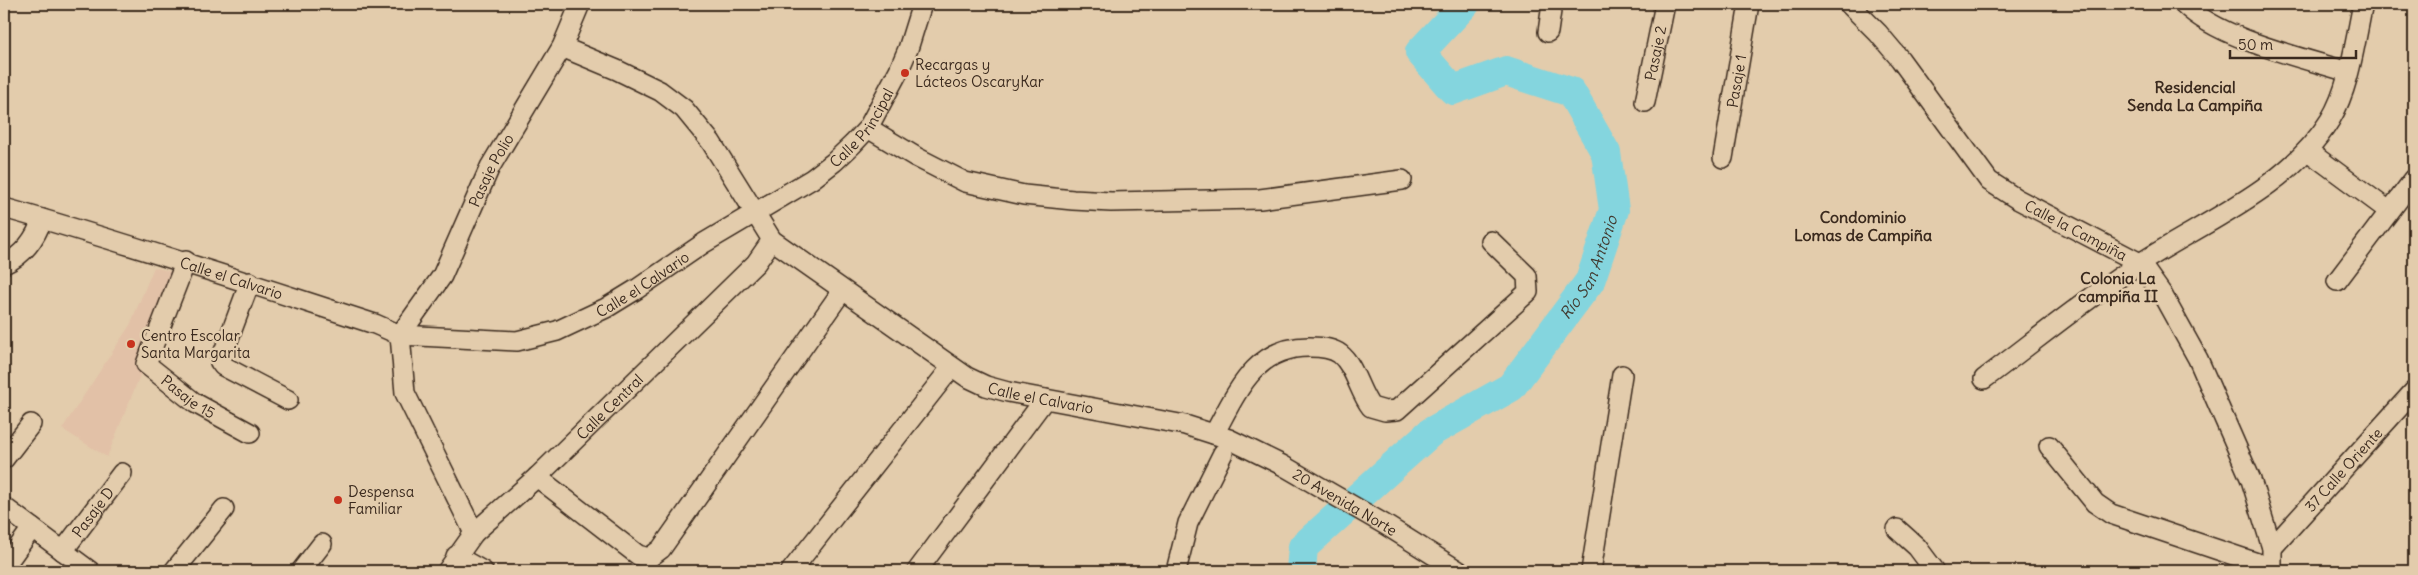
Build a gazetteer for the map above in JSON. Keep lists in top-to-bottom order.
{
  "streets": {
    "street": [
      "Pasaje 2",
      "Pasaje 1",
      "Calle Principal",
      "Pasaje Polio",
      "Calle la Campiña",
      "Calle el Calvario",
      "Pasaje 15",
      "Calle Central",
      "37 Calle Oriente",
      "20 Avenida Norte",
      "Pasaje D"
    ]
  },
  "crossings": [
    ["Calle Principal", "Calle el Calvario"],
    ["Pasaje Polio", "Calle el Calvario"],
    ["Calle la Campiña", "37 Calle Oriente"],
    ["Calle el Calvario", "Pasaje 15"],
    ["Calle el Calvario", "Calle Central"],
    ["Calle el Calvario", "20 Avenida Norte"]
  ],
  "districts": ["Residencial Senda La Campiña", "Condominio Lomas de Campiña", "Colonia La campiña II"],
  "water": ["Río San Antonio"],
  "places": ["Recargas y Lácteos OscaryKar", "Centro Escolar Santa Margarita", "Despensa Familiar"],
  "scale_bar": "50 m"
}
